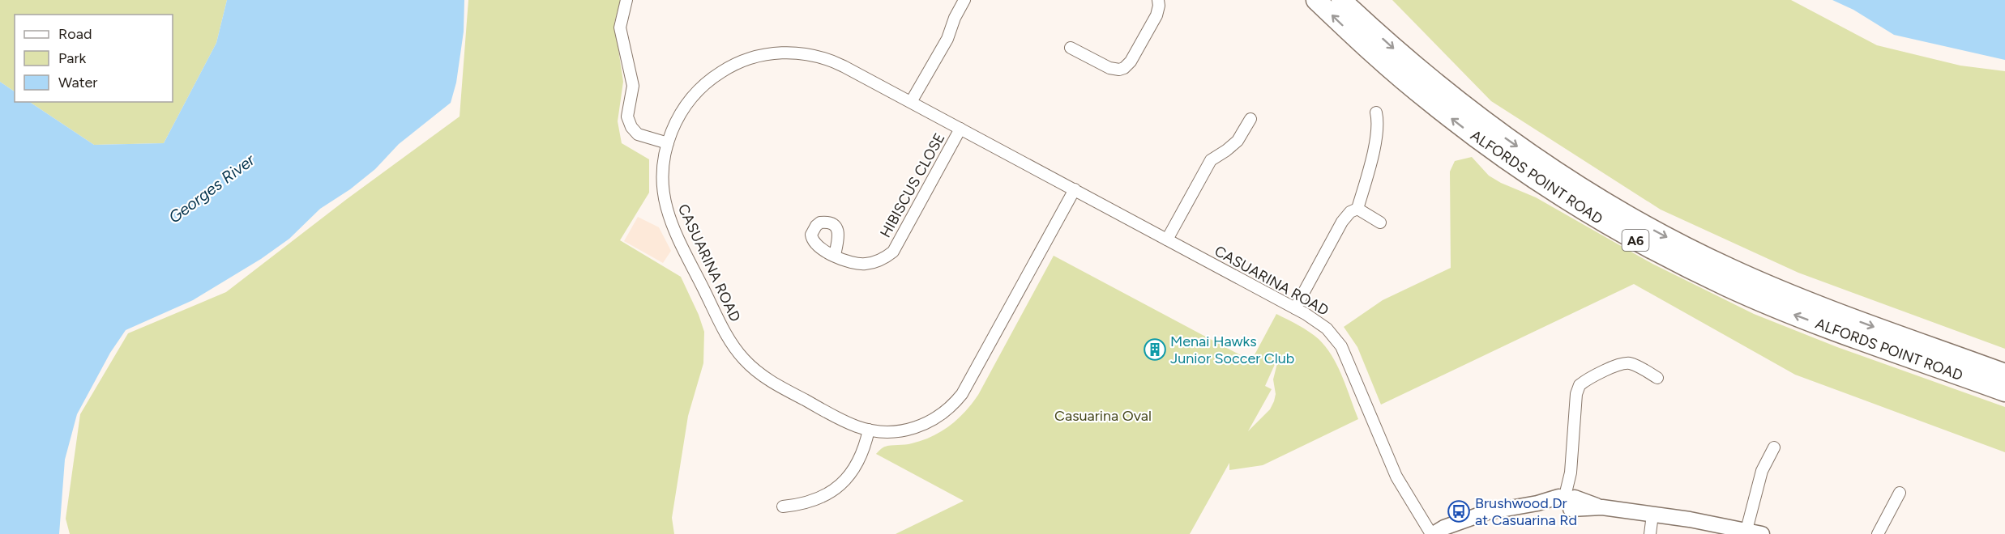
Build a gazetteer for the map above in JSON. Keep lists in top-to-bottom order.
{
  "streets": {
    "highway": ["ALFORDS POINT ROAD", "A6"],
    "street": ["HIBISCUS CLOSE", "CASUARINA ROAD"]
  },
  "crossings": [
    ["HIBISCUS CLOSE", "CASUARINA ROAD"]
  ],
  "water": ["Georges River"],
  "parks": ["Casuarina Oval"],
  "places": {
    "building": ["Menai Hawks Junior Soccer Club"],
    "bus stop": ["Brushwood Dr at Casuarina Rd"]
  },
  "legend": ["Road", "Park", "Water"]
}
